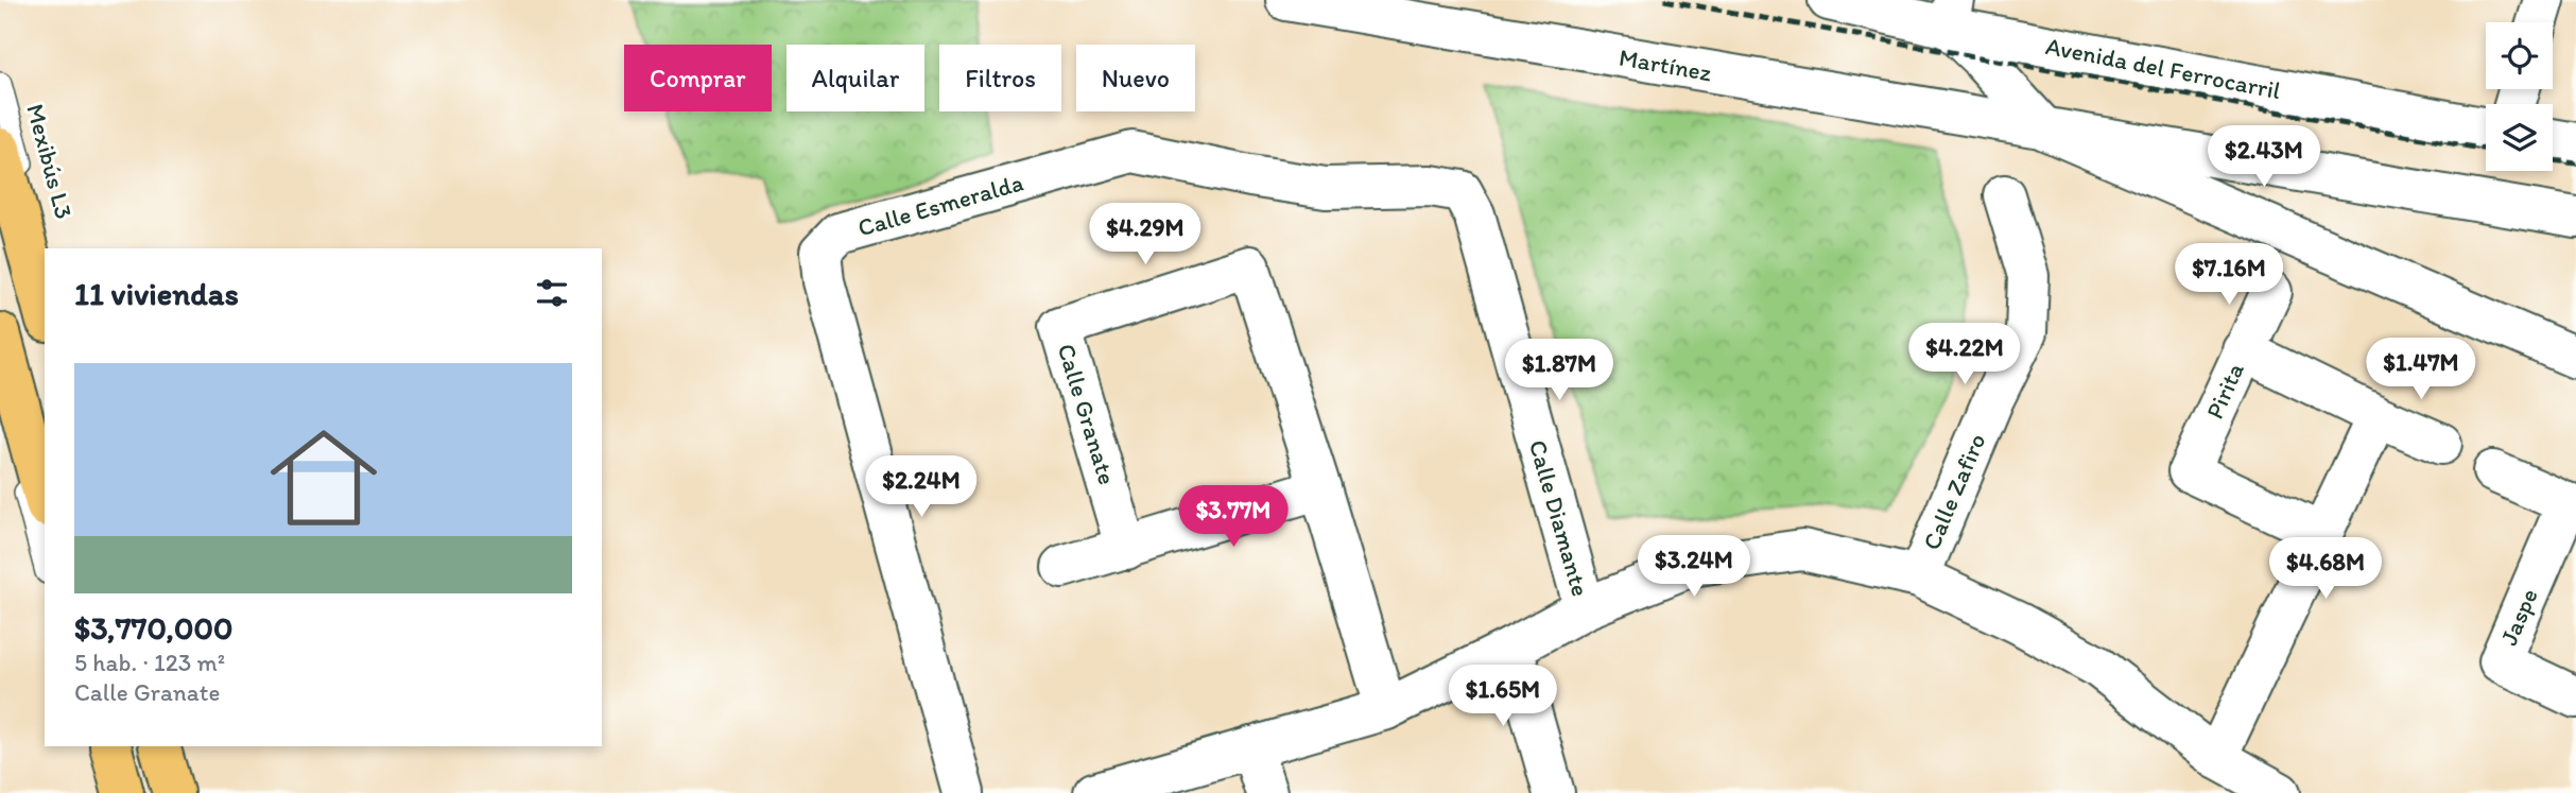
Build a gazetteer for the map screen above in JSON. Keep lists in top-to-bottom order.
{
  "streets": {
    "street": [
      "Martínez",
      "Avenida del Ferrocarril",
      "Calle Esmeralda",
      "Pirita",
      "Calle Granate",
      "Calle Zafiro",
      "Calle Diamante",
      "Jaspe"
    ],
    "lane": ["Mexibús L3"]
  },
  "crossings": [
    ["Calle Esmeralda", "Calle Diamante"]
  ],
  "page": {
    "chip": [
      "Comprar",
      "Alquilar",
      "Filtros",
      "Nuevo"
    ],
    "price": [
      "$2.43M",
      "$4.29M",
      "$7.16M",
      "$4.22M",
      "$1.47M",
      "$1.87M",
      "$2.24M",
      "$3.77M",
      "$3.24M",
      "$4.68M",
      "$1.65M"
    ],
    "heading": "11 viviendas",
    "list": [
      {
        "name": "$3,770,000",
        "note": "5 hab. · 123 m² · Calle Granate"
      }
    ]
  }
}
